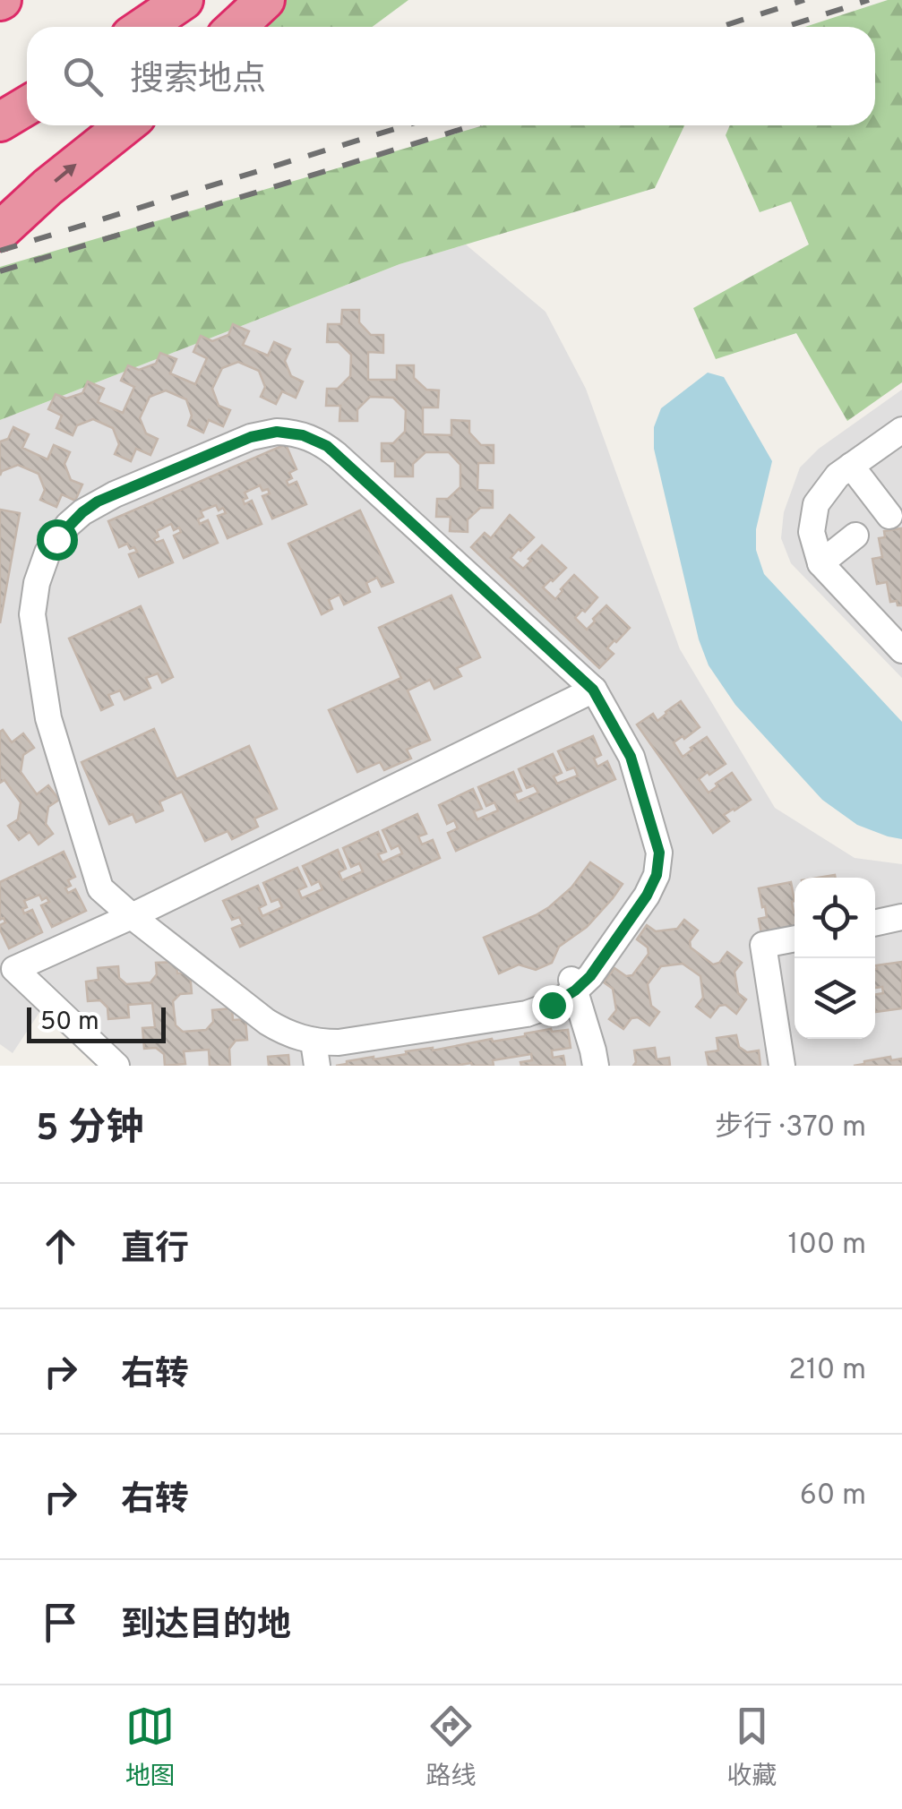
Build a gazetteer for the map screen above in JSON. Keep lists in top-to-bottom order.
{
  "scale_bar": "50 m",
  "page": {
    "search": "搜索地点",
    "scale": "50 m",
    "heading": ["5 分钟", "步行 · 370 m"],
    "list": [
      ["直行", "100 m"],
      ["右转", "210 m"],
      ["右转", "60 m"],
      "到达目的地"
    ],
    "nav": ["地图", "路线", "收藏"]
  }
}
